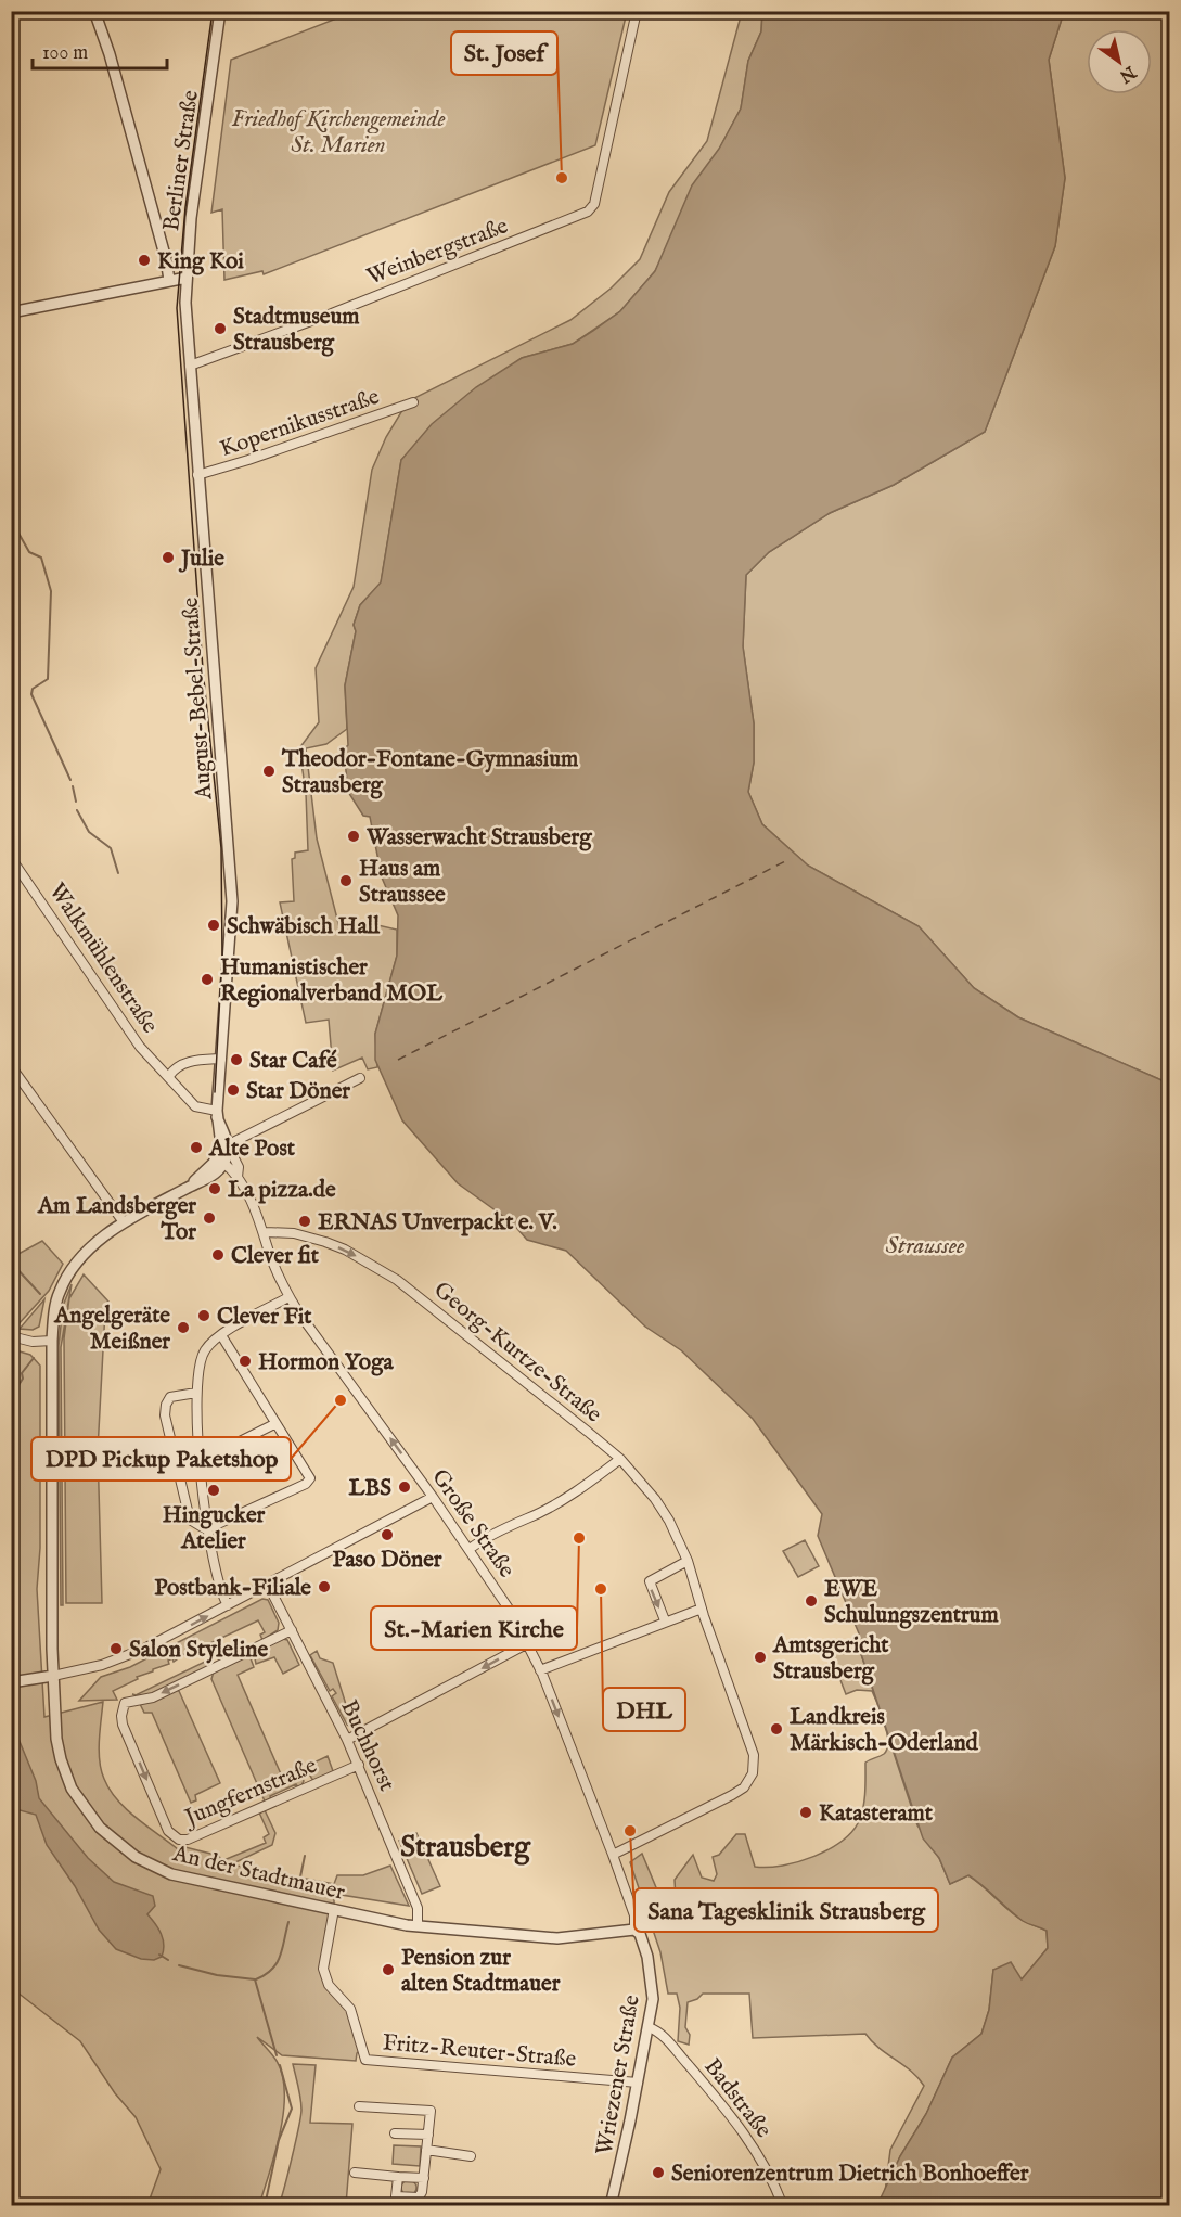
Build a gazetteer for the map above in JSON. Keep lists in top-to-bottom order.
{
  "streets": {
    "street": [
      "Berliner Straße",
      "Weinbergstraße",
      "Kopernikusstraße",
      "August-Bebel-Straße",
      "Walkmühlenstraße",
      "Georg-Kurtze-Straße",
      "Große Straße",
      "Buchhorst",
      "Jungfernstraße",
      "An der Stadtmauer",
      "Fritz-Reuter-Straße",
      "Wriezener Straße",
      "Badstraße"
    ]
  },
  "crossings": [
    ["Berliner Straße", "August-Bebel-Straße"],
    ["Weinbergstraße", "August-Bebel-Straße"],
    ["Kopernikusstraße", "August-Bebel-Straße"],
    ["August-Bebel-Straße", "Walkmühlenstraße"],
    ["August-Bebel-Straße", "Große Straße"],
    ["Georg-Kurtze-Straße", "Große Straße"],
    ["Große Straße", "Wriezener Straße"],
    ["Buchhorst", "Jungfernstraße"],
    ["Buchhorst", "An der Stadtmauer"],
    ["An der Stadtmauer", "Fritz-Reuter-Straße"],
    ["An der Stadtmauer", "Wriezener Straße"],
    ["Fritz-Reuter-Straße", "Wriezener Straße"],
    ["Wriezener Straße", "Badstraße"]
  ],
  "one_way": ["Georg-Kurtze-Straße"],
  "districts": ["Strausberg"],
  "water": ["Straussee"],
  "parks": ["Friedhof Kirchengemeinde St. Marien"],
  "places": [
    "St. Josef",
    "King Koi",
    "Stadtmuseum Strausberg",
    "Julie",
    "Theodor-Fontane-Gymnasium Strausberg",
    "Wasserwacht Strausberg",
    "Haus am Straussee",
    "Schwäbisch Hall",
    "Humanistischer Regionalverband MOL",
    "Star Café",
    "Star Döner",
    "Alte Post",
    "La pizza.de",
    "Am Landsberger Tor",
    "ERNAS Unverpackt e. V.",
    "Clever fit",
    "Clever Fit",
    "Angelgeräte Meißner",
    "Hormon Yoga",
    "DPD Pickup Paketshop",
    "LBS",
    "Hingucker Atelier",
    "Paso Döner",
    "St.-Marien Kirche",
    "Postbank-Filiale",
    "DHL",
    "EWE Schulungszentrum",
    "Salon Styleline",
    "Amtsgericht Strausberg",
    "Landkreis Märkisch-Oderland",
    "Katasteramt",
    "Sana Tagesklinik Strausberg",
    "Pension zur alten Stadtmauer",
    "Seniorenzentrum Dietrich Bonhoeffer"
  ],
  "scale_bar": "100 m",
  "north": "bottom right"
}
